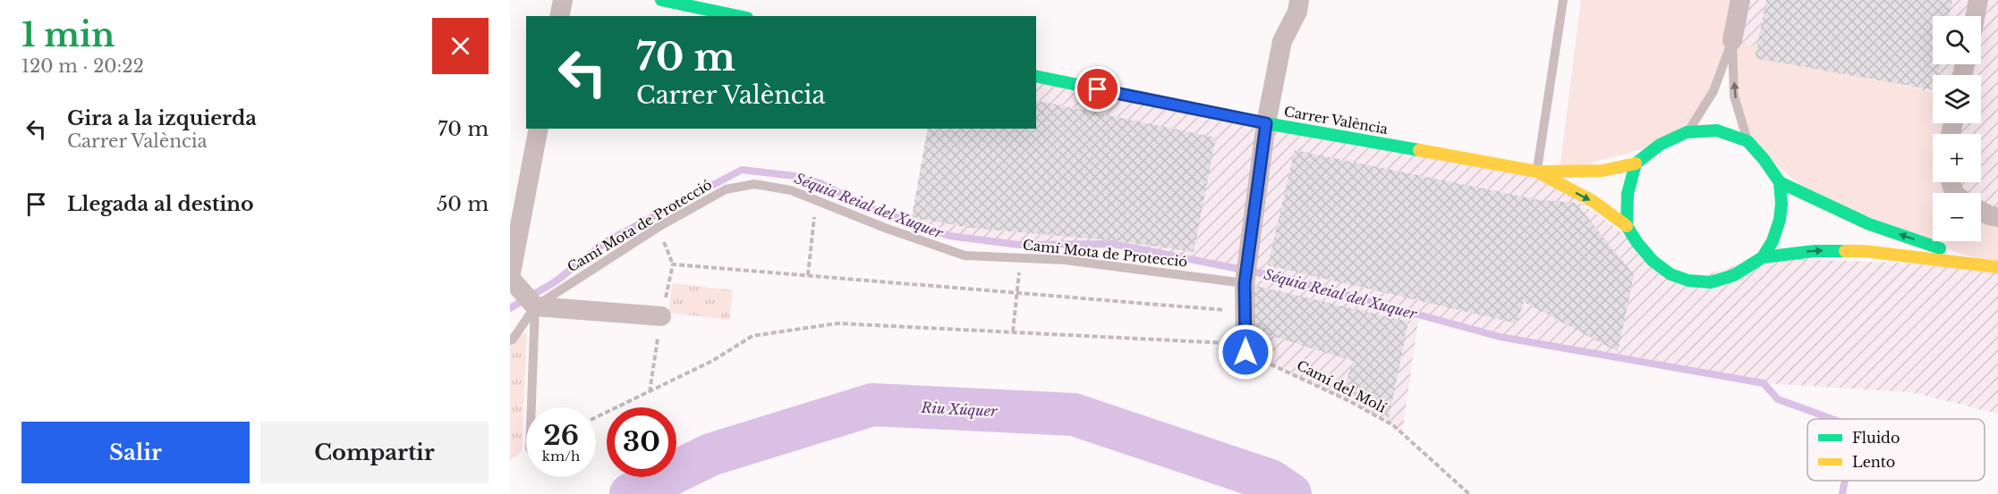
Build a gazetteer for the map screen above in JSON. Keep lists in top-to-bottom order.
{
  "streets": {
    "main road": ["Carrer València"],
    "lane": ["Camí Mota de Protecció"],
    "path": ["Camí del Molí"]
  },
  "water": ["Séquia Reial del Xuquer", "Riu Xúquer"],
  "legend": ["Fluido", "Lento"],
  "page": {
    "heading": ["1 min", "120 m · 20:22"],
    "map_buttons": ["+", "−"],
    "turn": ["70 m", "Carrer València"],
    "list": [
      {
        "name": "Gira a la izquierda",
        "note": "Carrer València",
        "value": "70 m"
      },
      {
        "name": "Llegada al destino",
        "value": "50 m"
      }
    ],
    "speed": "26 km/h",
    "limit": "30",
    "buttons": ["Salir", "Compartir"]
  }
}
